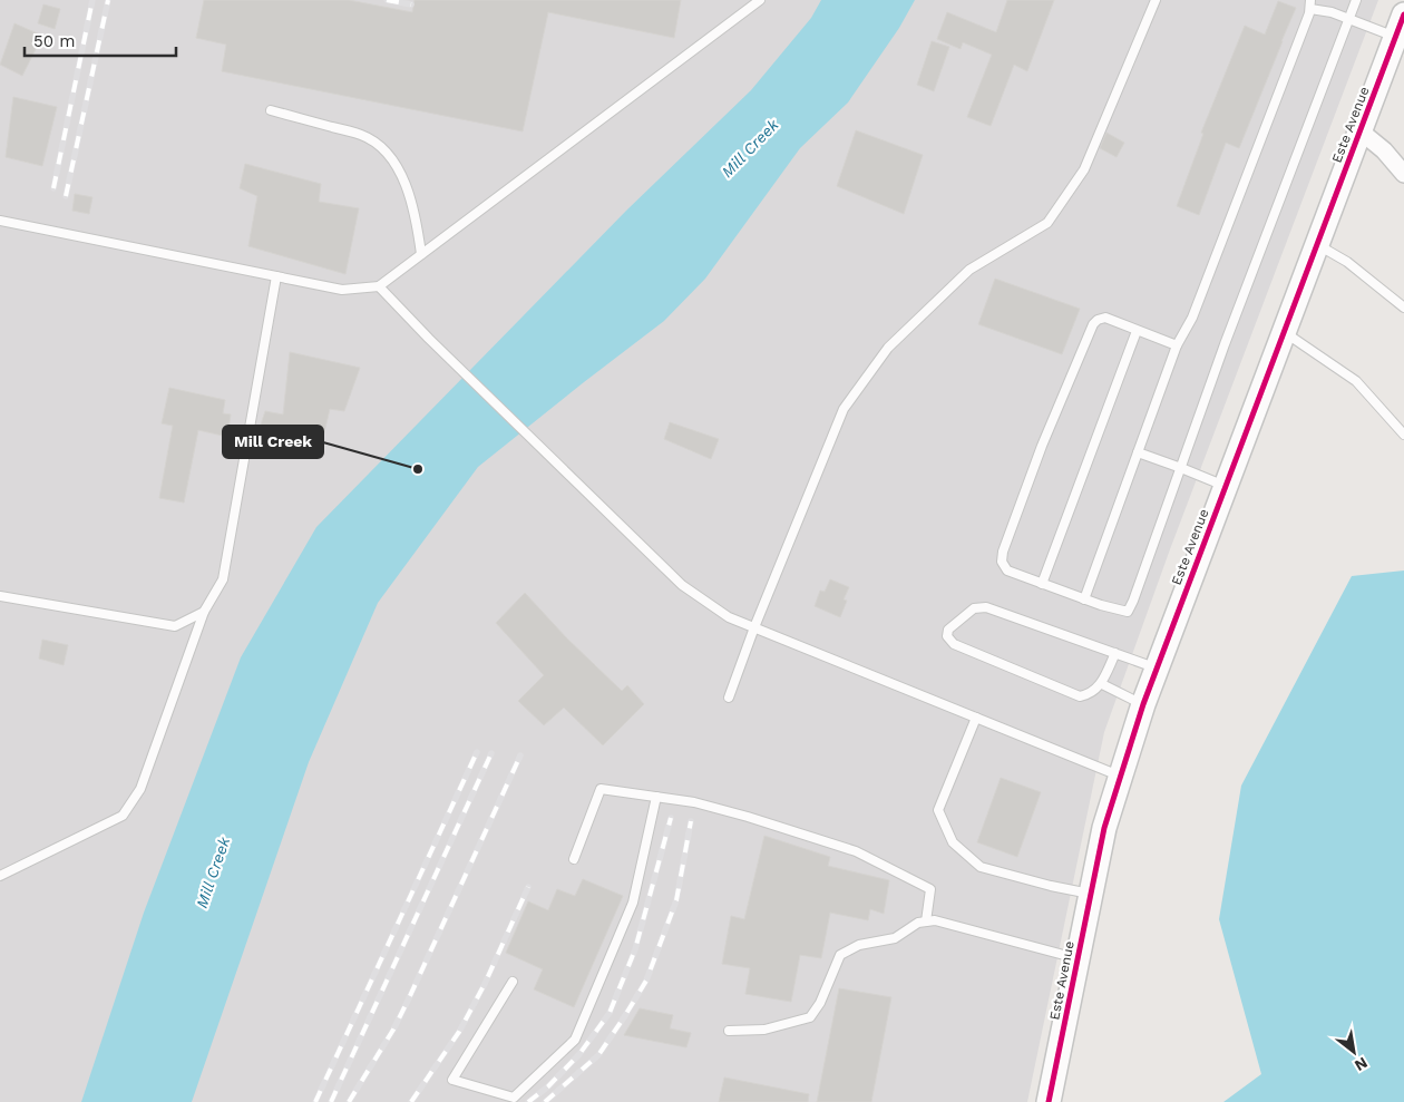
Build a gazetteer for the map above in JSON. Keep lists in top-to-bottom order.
{
  "streets": {
    "street": ["Este Avenue"]
  },
  "water": ["Mill Creek"],
  "places": ["Mill Creek"],
  "scale_bar": "50 m",
  "north": "bottom right"
}
